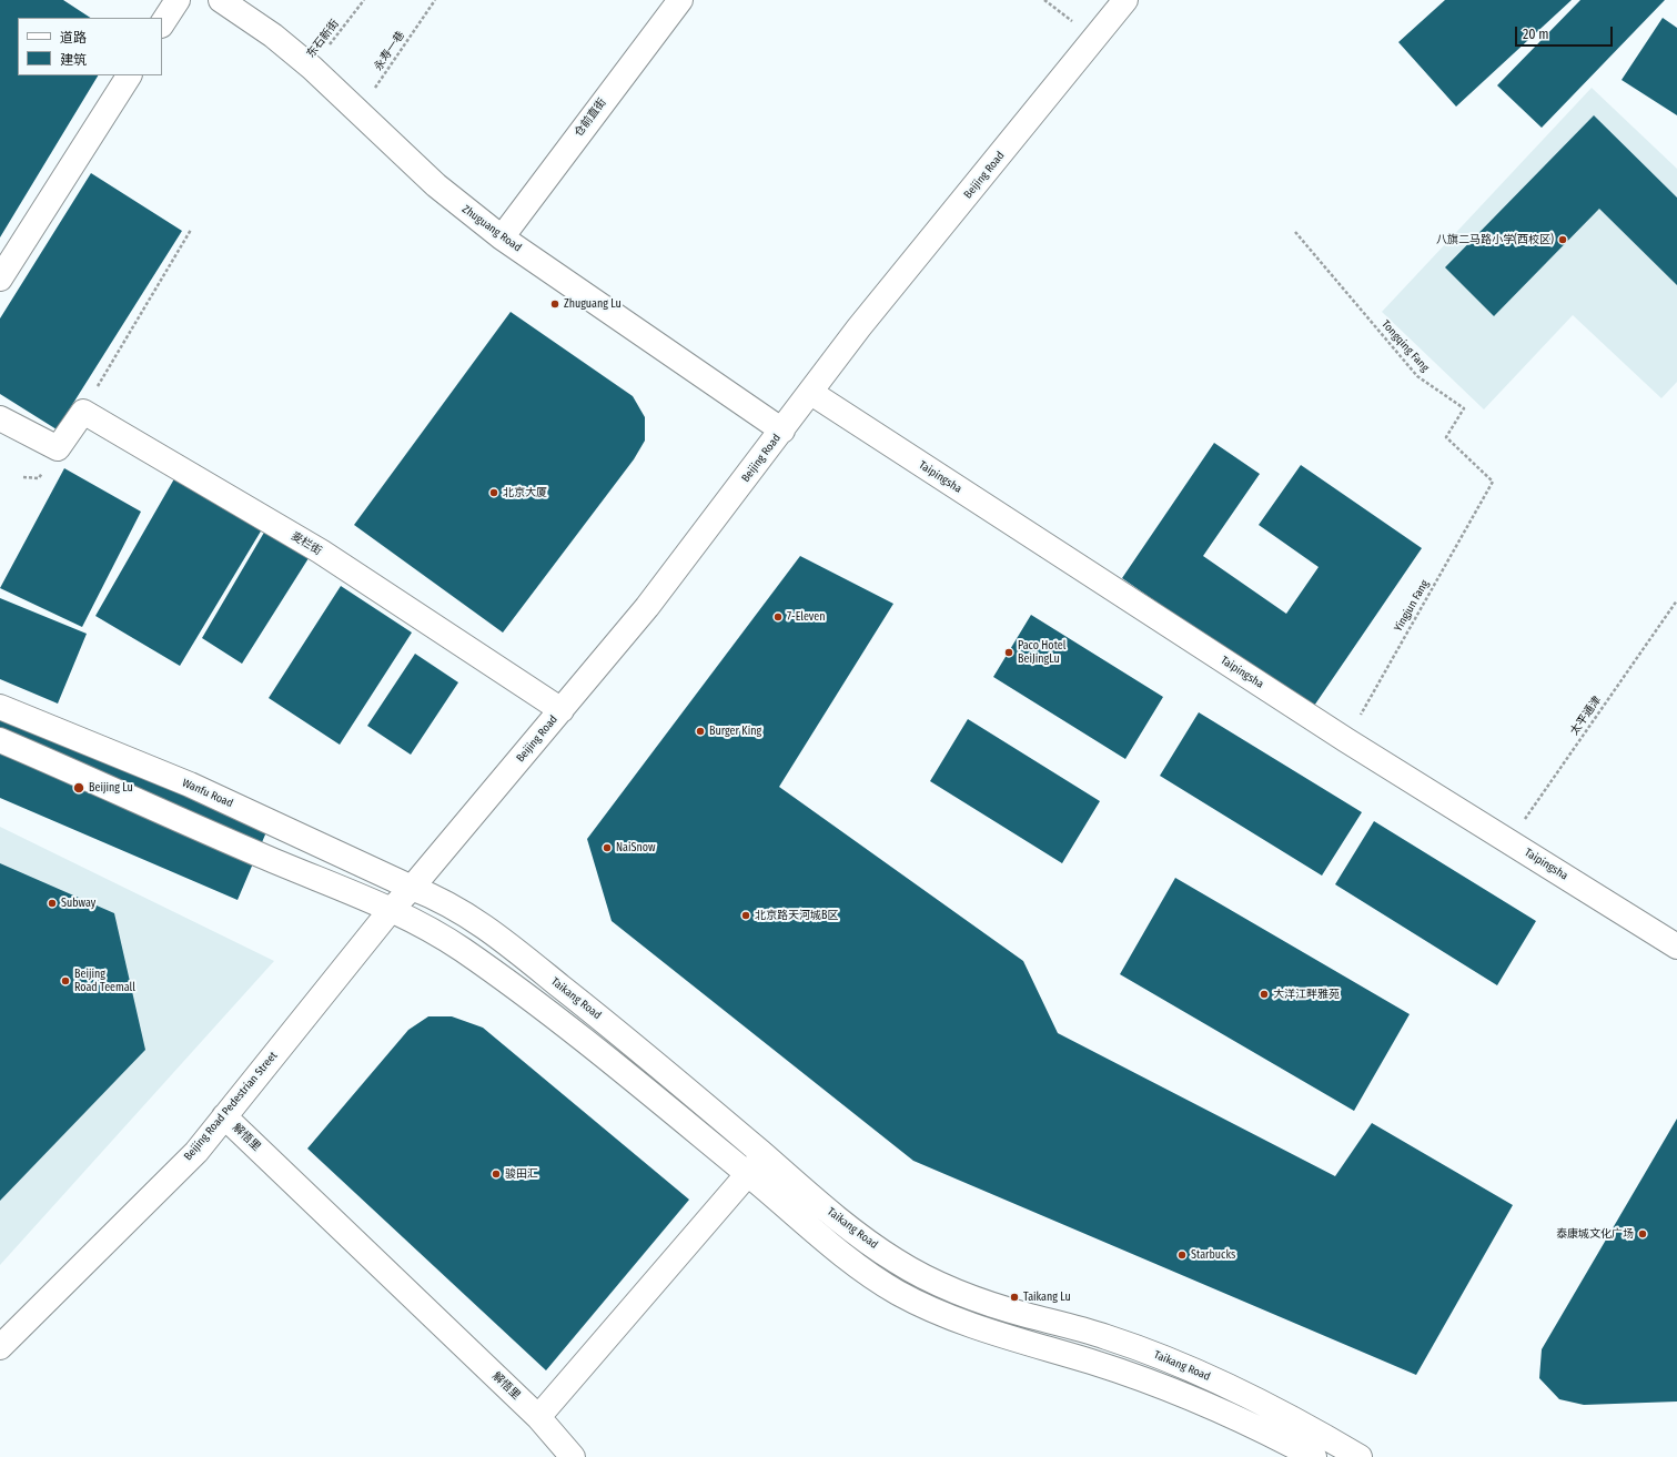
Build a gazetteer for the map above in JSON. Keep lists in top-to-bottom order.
{
  "streets": {
    "street": [
      "仓前直街",
      "Beijing Road",
      "Zhuguang Road",
      "Taipingsha",
      "麦栏街",
      "Wanfu Road",
      "Taikang Road",
      "Beijing Road Pedestrian Street",
      "解悟里"
    ],
    "path": [
      "东石新街",
      "永寿一巷",
      "Tongqing Fang",
      "Yingjun Fang",
      "太平通津"
    ]
  },
  "crossings": [
    ["东石新街", "Zhuguang Road"],
    ["永寿一巷", "Zhuguang Road"],
    ["仓前直街", "Zhuguang Road"],
    ["Beijing Road", "Zhuguang Road"],
    ["Beijing Road", "Taipingsha"],
    ["Beijing Road", "麦栏街"],
    ["Beijing Road", "Wanfu Road"],
    ["Beijing Road", "Taikang Road"],
    ["Beijing Road", "Beijing Road Pedestrian Street"],
    ["Tongqing Fang", "Yingjun Fang"],
    ["Taipingsha", "Yingjun Fang"],
    ["Taipingsha", "太平通津"],
    ["Wanfu Road", "Taikang Road"],
    ["Beijing Road Pedestrian Street", "解悟里"]
  ],
  "places": [
    "八旗二马路小学(西校区)",
    "Zhuguang Lu",
    "北京大厦",
    "7-Eleven",
    "Paco Hotel BeiJingLu",
    "Burger King",
    "Beijing Lu",
    "NaiSnow",
    "Subway",
    "北京路天河城B区",
    "Beijing Road Teemall",
    "大洋江畔雅苑",
    "骏田汇",
    "泰康城文化广场",
    "Starbucks",
    "Taikang Lu"
  ],
  "legend": ["道路", "建筑"],
  "scale_bar": "20 m"
}
